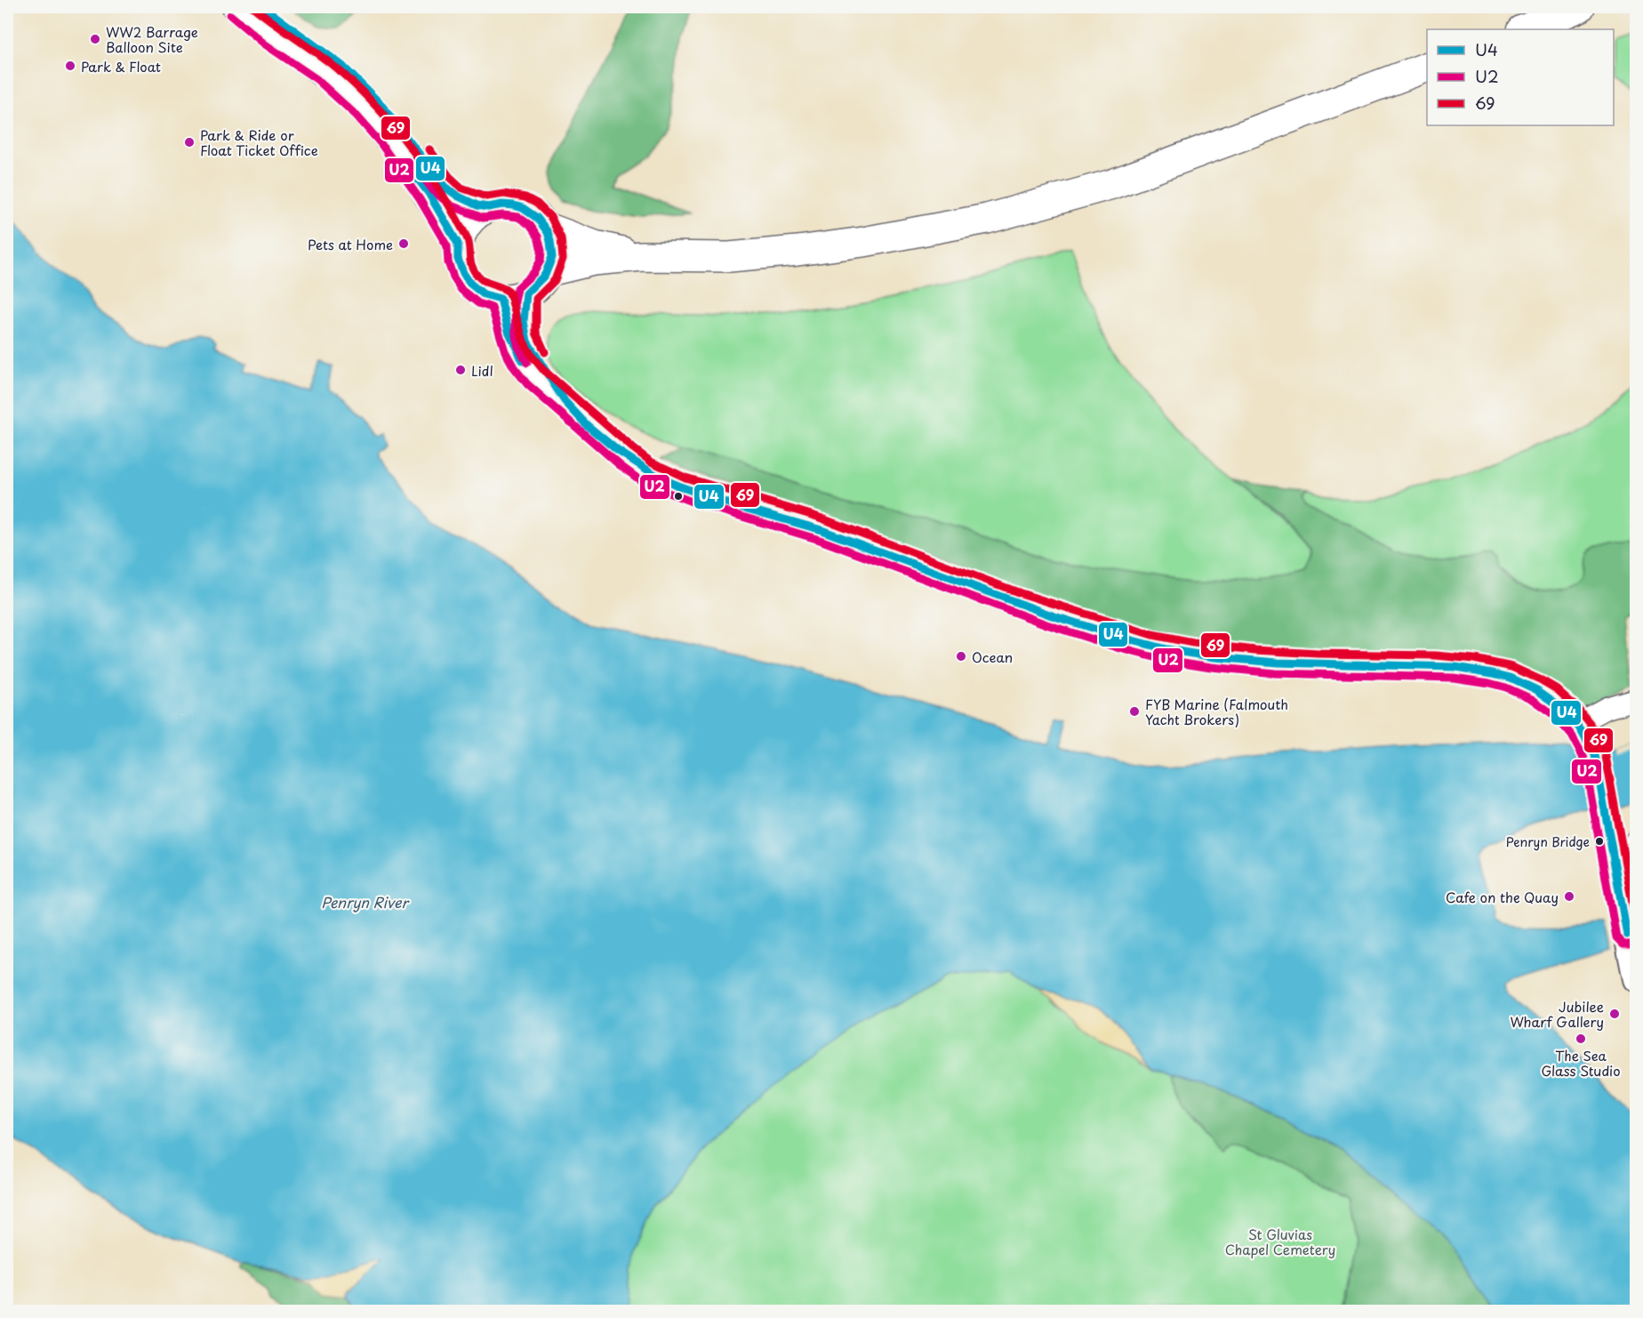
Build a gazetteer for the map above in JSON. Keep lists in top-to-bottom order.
{
  "water": ["Penryn River"],
  "parks": ["St Gluvias Chapel Cemetery"],
  "places": [
    "WW2 Barrage Balloon Site",
    "Park & Float",
    "Park & Ride or Float Ticket Office",
    "Pets at Home",
    "Lidl",
    "Ocean",
    "FYB Marine (Falmouth Yacht Brokers)",
    "Penryn Bridge",
    "Cafe on the Quay",
    "Jubilee Wharf Gallery",
    "The Sea Glass Studio"
  ],
  "lines": ["transit line U4", "transit line 69", "transit line U2"],
  "legend": ["U4", "U2", "69"]
}
